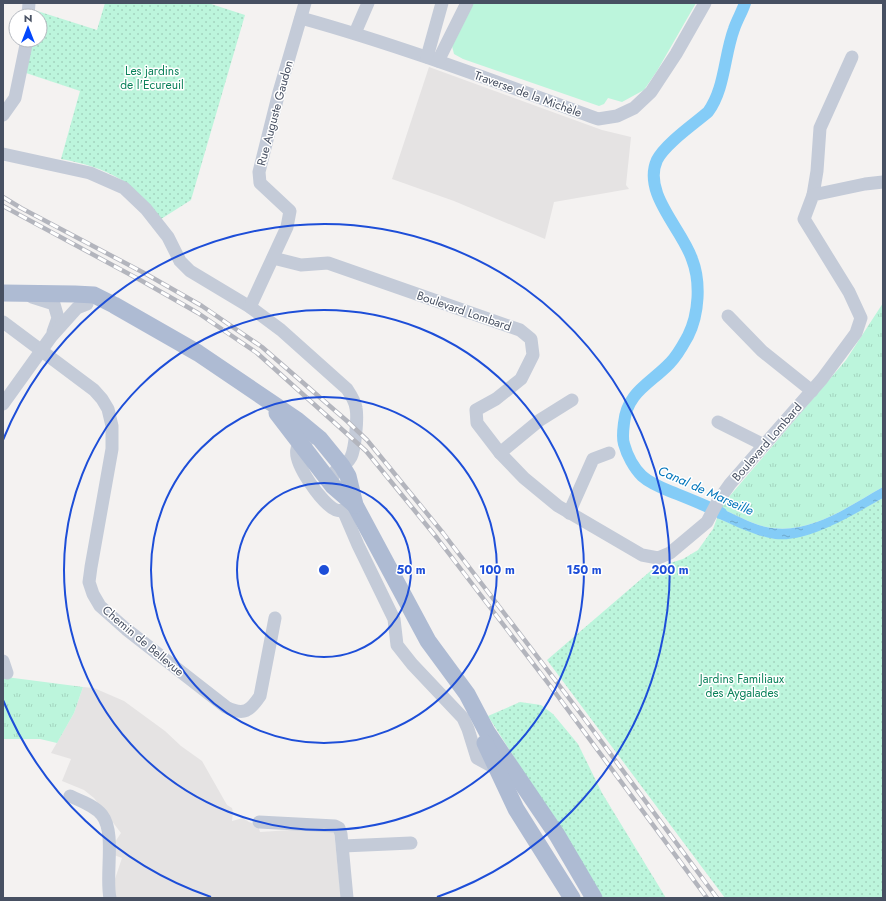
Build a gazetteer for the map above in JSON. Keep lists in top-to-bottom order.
{
  "streets": {
    "street": [
      "Traverse de la Michèle",
      "Rue Auguste Gaudon",
      "Boulevard Lombard",
      "Chemin de Bellevue"
    ]
  },
  "crossings": [
    ["Traverse de la Michèle", "Rue Auguste Gaudon"],
    ["Rue Auguste Gaudon", "Boulevard Lombard"]
  ],
  "water": ["Canal de Marseille"],
  "parks": ["Les jardins de l'Ecureuil", "Jardins Familiaux des Aygalades"],
  "north": "top",
  "rings": [
    "50 m",
    "100 m",
    "150 m",
    "200 m"
  ]
}
